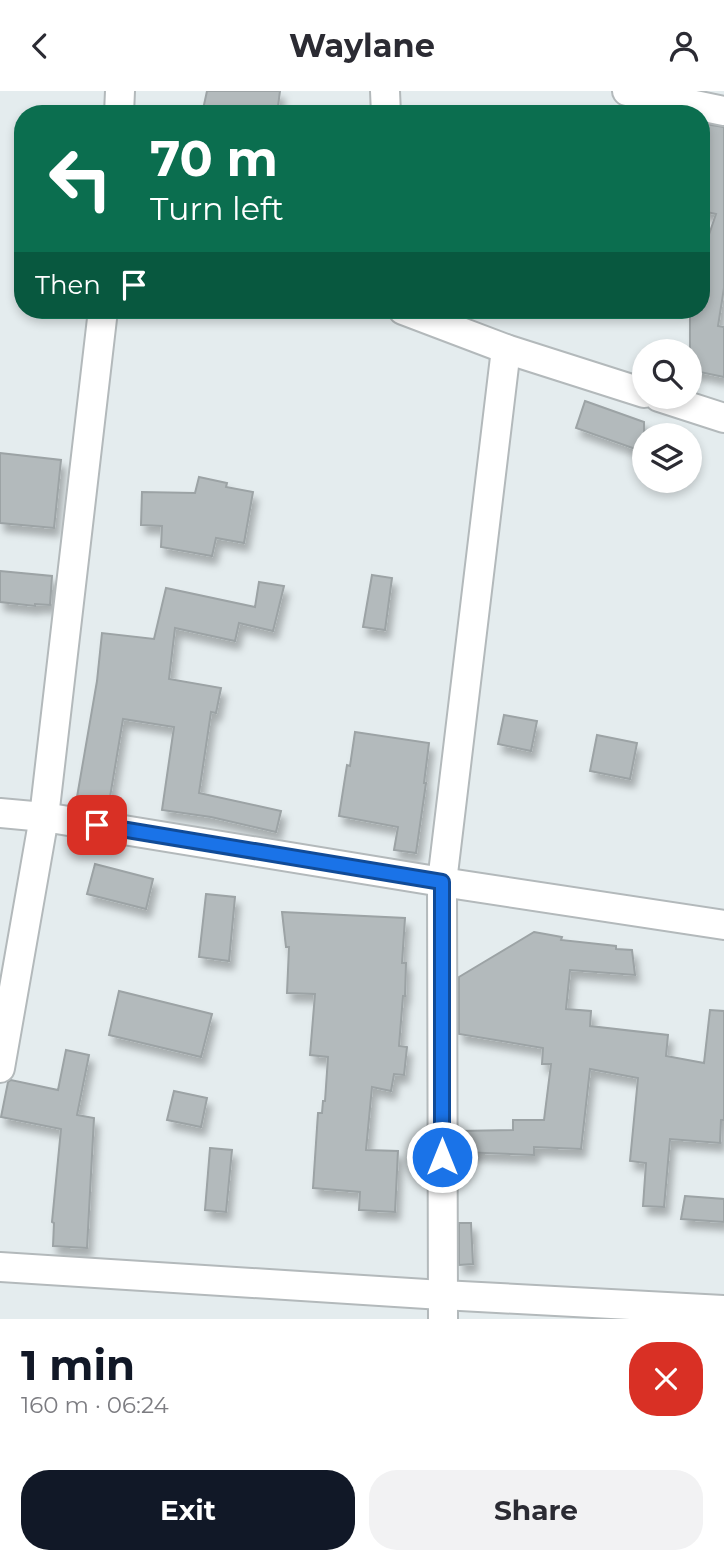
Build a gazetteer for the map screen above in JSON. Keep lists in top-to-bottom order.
{
  "page": {
    "header": "Waylane",
    "turn": ["70 m", "Turn left"],
    "then": "Then",
    "heading": ["1 min", "160 m · 06:24"],
    "buttons": ["Exit", "Share"]
  }
}
